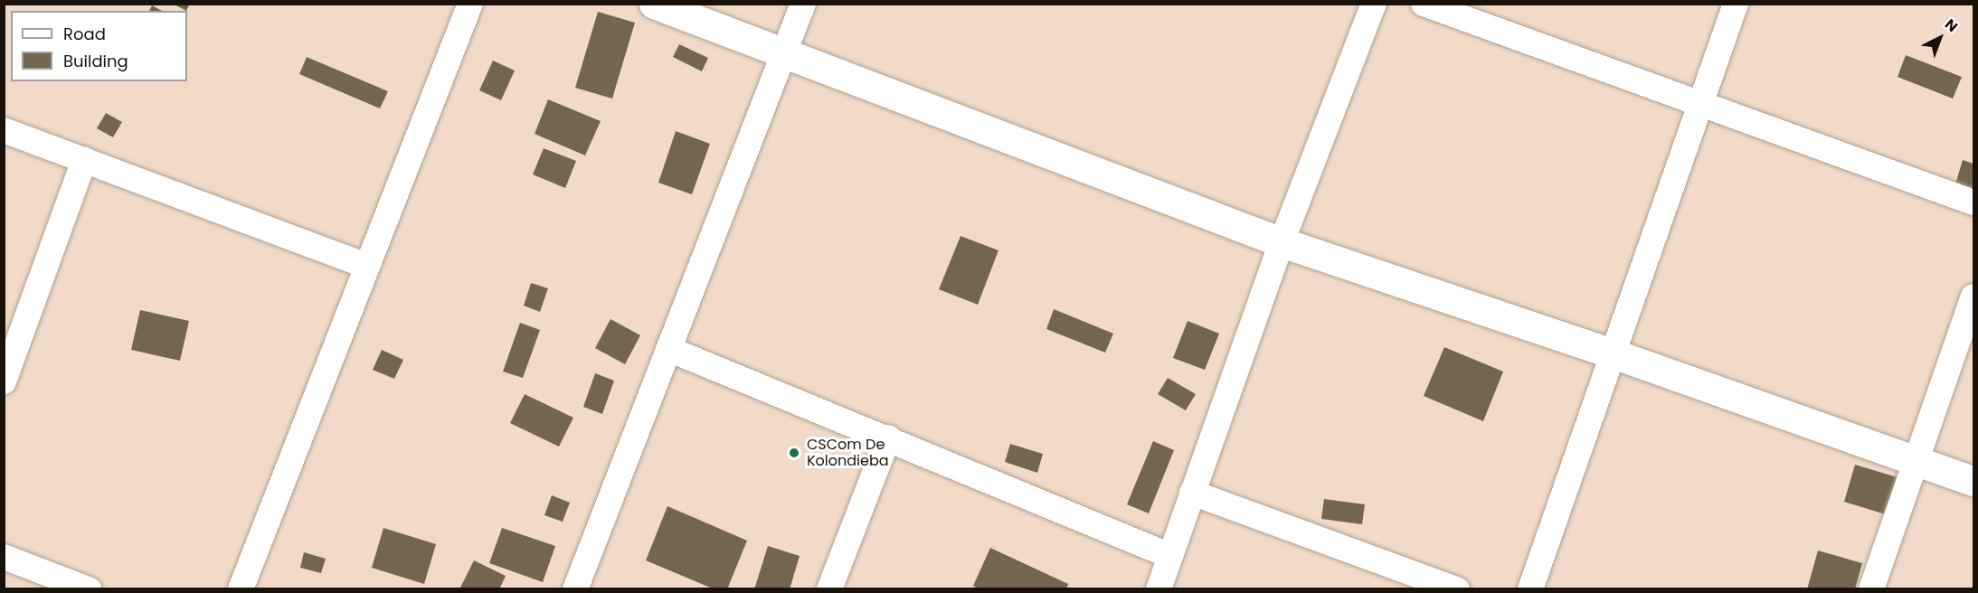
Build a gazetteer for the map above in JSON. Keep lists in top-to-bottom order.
{
  "places": ["CSCom De Kolondieba"],
  "legend": ["Road", "Building"],
  "north": "top right"
}
